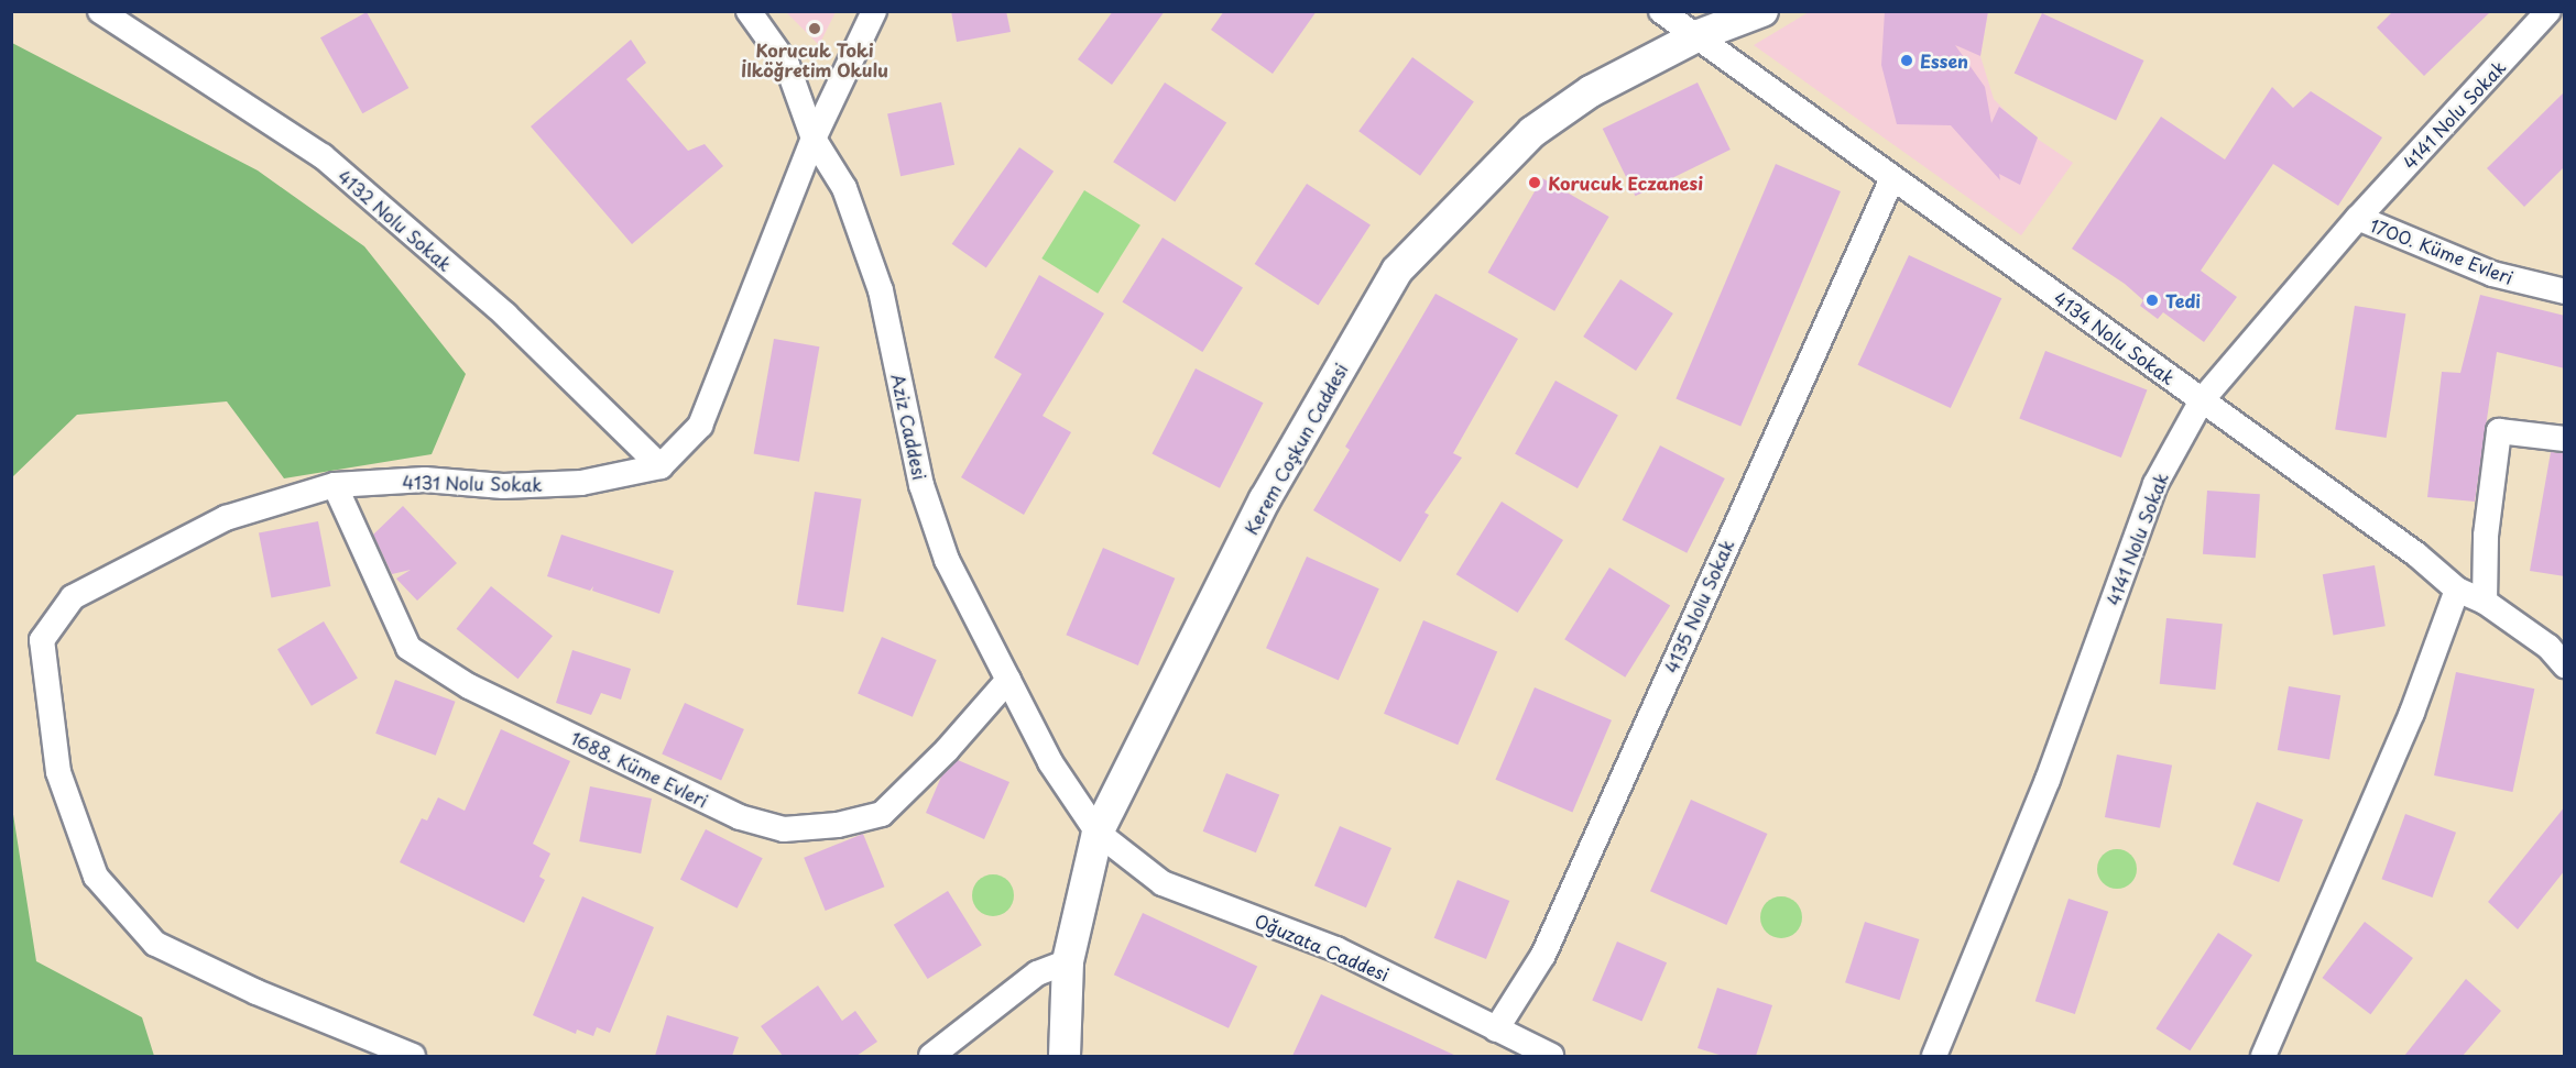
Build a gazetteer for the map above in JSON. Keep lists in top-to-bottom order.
{
  "streets": {
    "street": [
      "4141 Nolu Sokak",
      "4132 Nolu Sokak",
      "1700. Küme Evleri",
      "4134 Nolu Sokak",
      "Aziz Caddesi",
      "Kerem Coşkun Caddesi",
      "4131 Nolu Sokak",
      "4135 Nolu Sokak",
      "1688. Küme Evleri",
      "Oğuzata Caddesi"
    ]
  },
  "crossings": [
    ["4141 Nolu Sokak", "1700. Küme Evleri"],
    ["4141 Nolu Sokak", "4134 Nolu Sokak"],
    ["4132 Nolu Sokak", "4131 Nolu Sokak"],
    ["4134 Nolu Sokak", "Kerem Coşkun Caddesi"],
    ["4134 Nolu Sokak", "4135 Nolu Sokak"],
    ["Aziz Caddesi", "Kerem Coşkun Caddesi"],
    ["Aziz Caddesi", "1688. Küme Evleri"],
    ["Aziz Caddesi", "Oğuzata Caddesi"],
    ["Kerem Coşkun Caddesi", "Oğuzata Caddesi"],
    ["4131 Nolu Sokak", "1688. Küme Evleri"],
    ["4135 Nolu Sokak", "Oğuzata Caddesi"]
  ],
  "places": [
    "Korucuk Toki İlköğretim Okulu",
    "Essen",
    "Korucuk Eczanesi",
    "Tedi"
  ]
}
